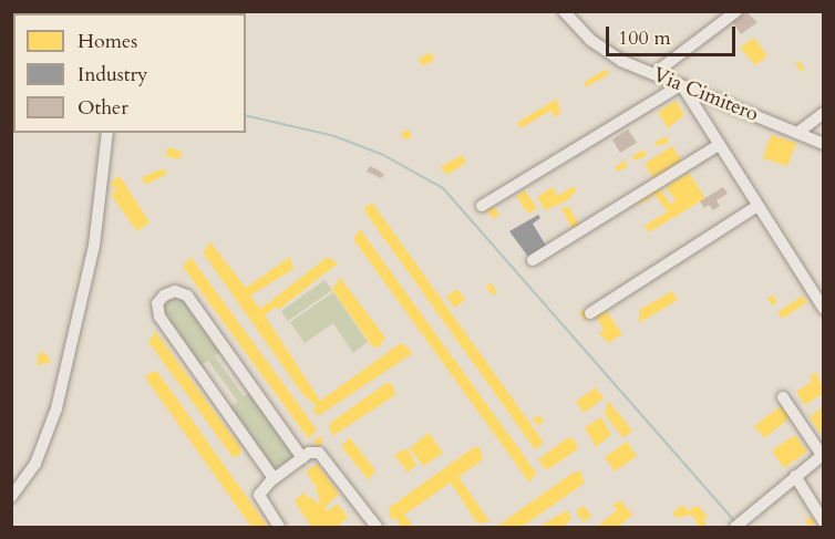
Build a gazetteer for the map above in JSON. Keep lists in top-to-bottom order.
{
  "streets": {
    "street": ["Via Cimitero"]
  },
  "legend": ["Homes", "Industry", "Other"],
  "scale_bar": "100 m"
}
